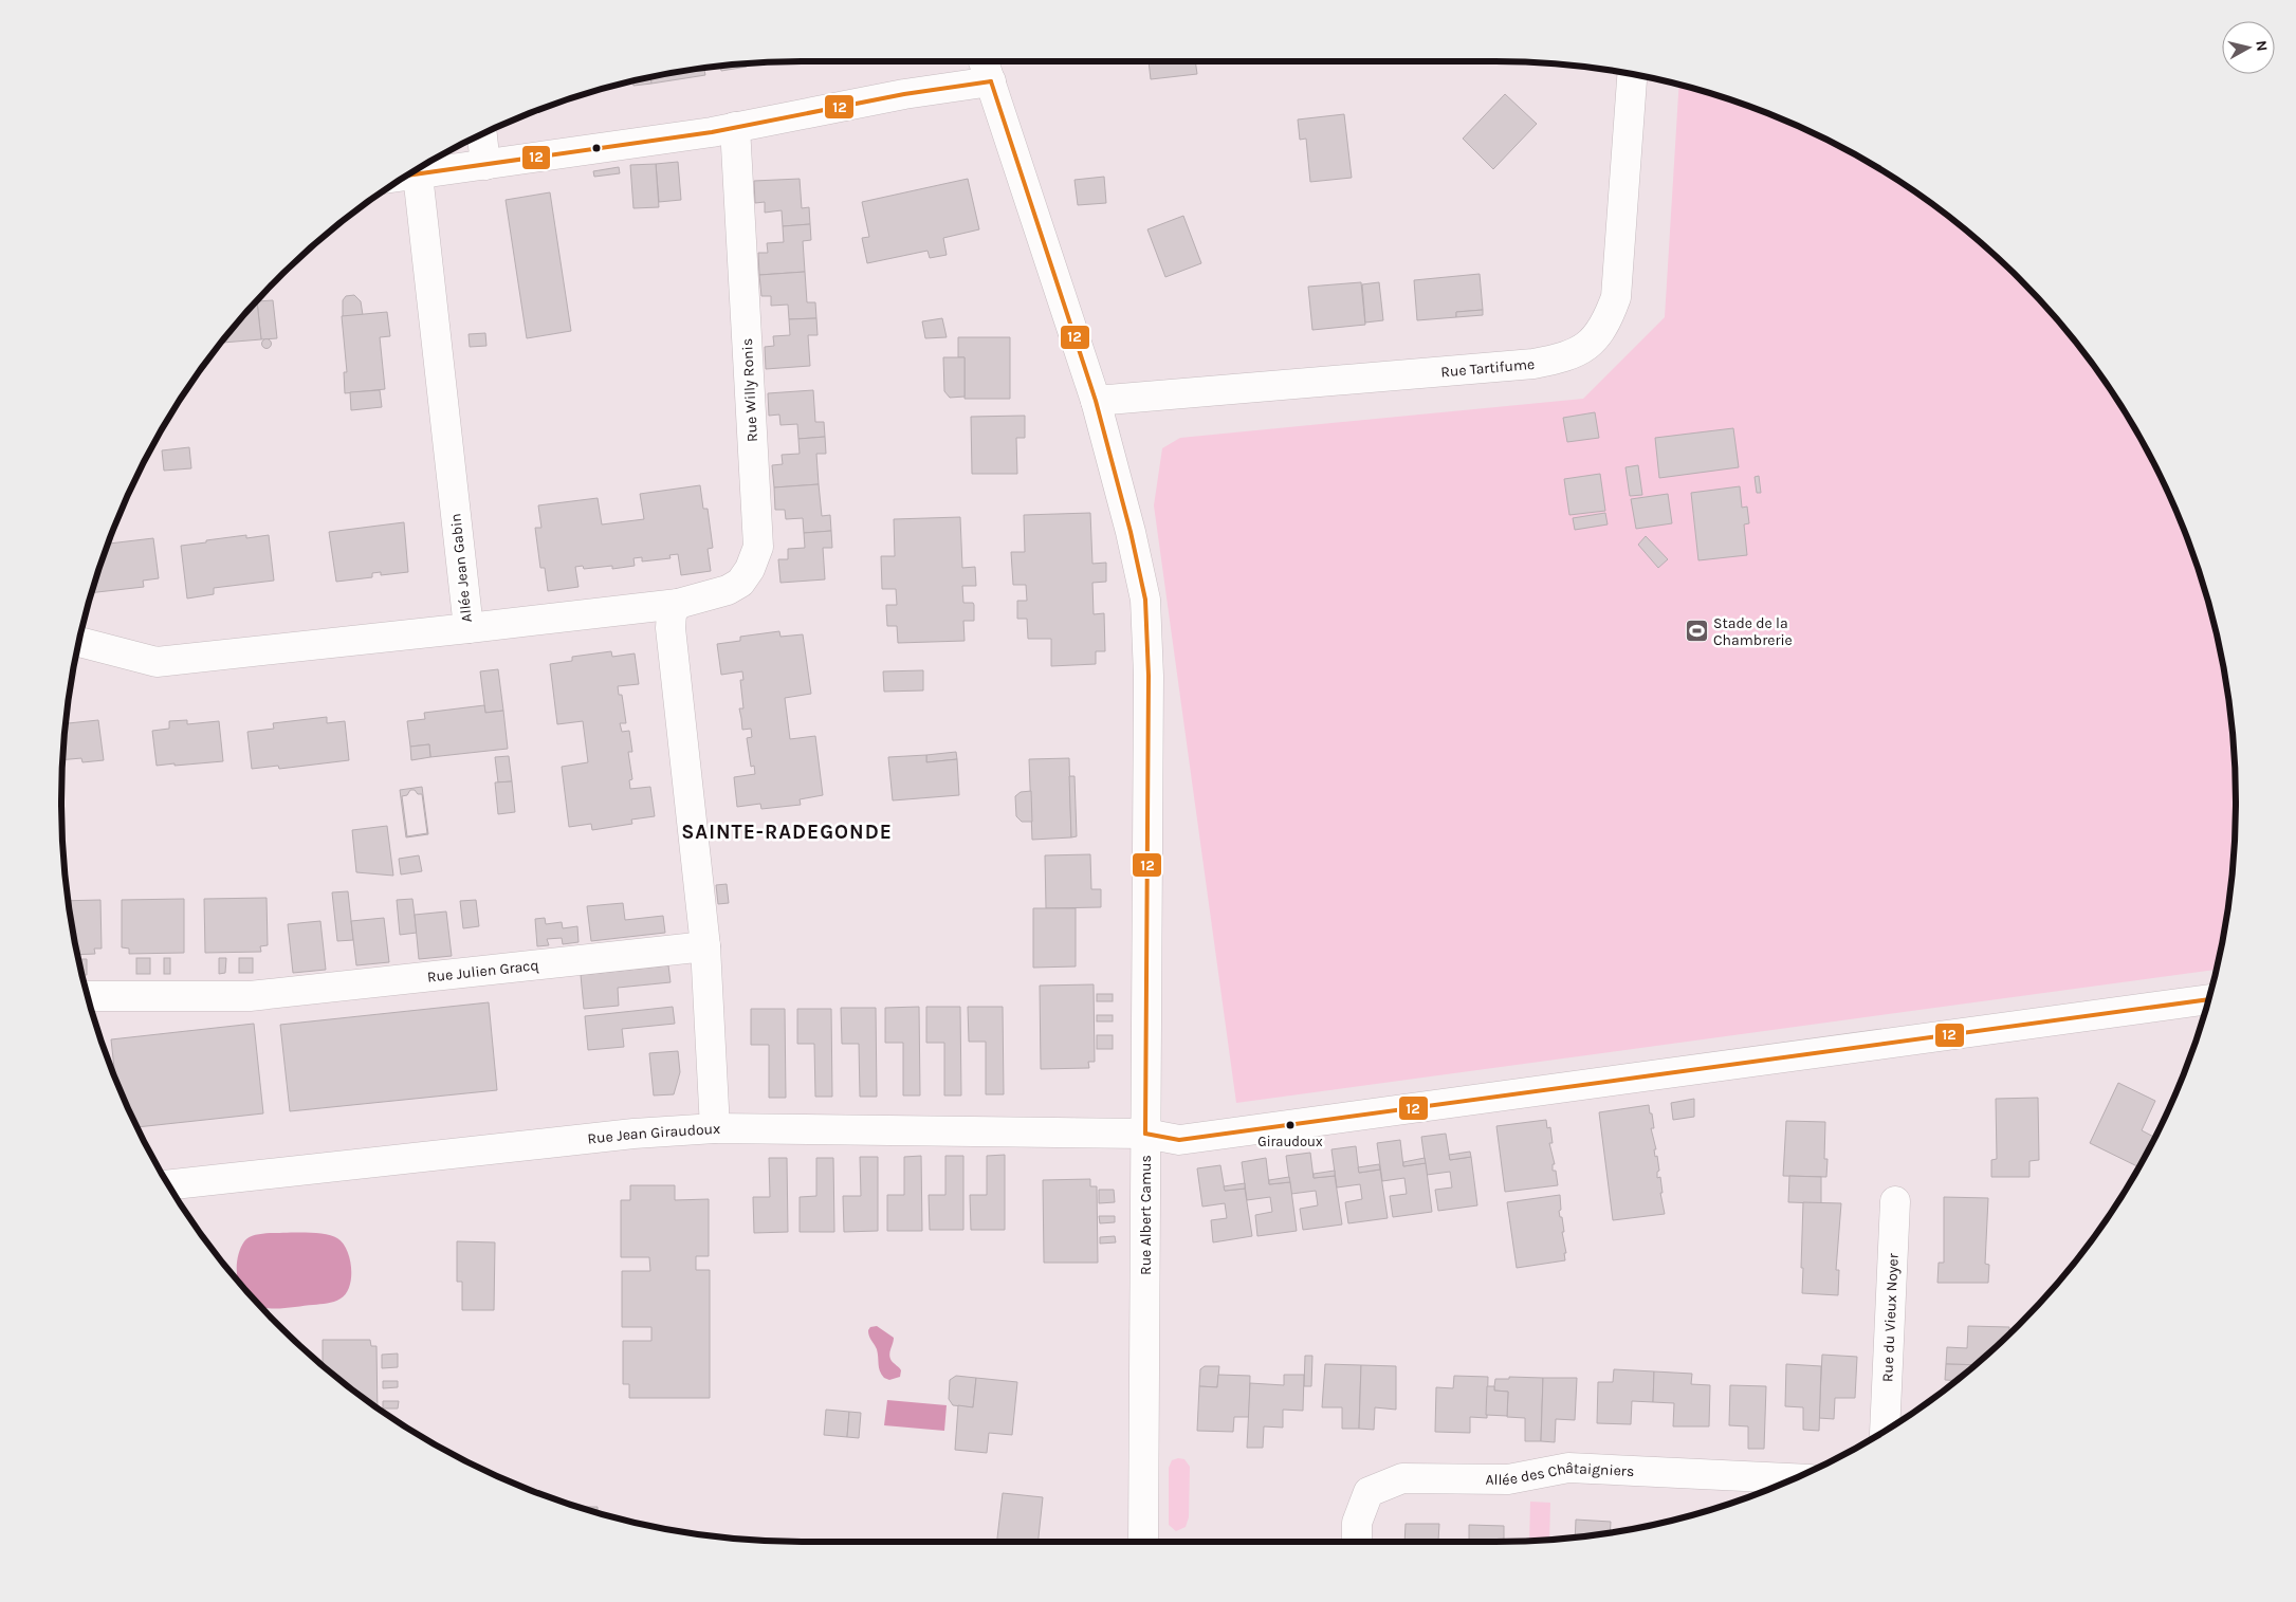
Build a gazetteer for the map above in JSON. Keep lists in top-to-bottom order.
{
  "streets": {
    "street": [
      "Rue Tartifume",
      "Rue Willy Ronis",
      "Allée Jean Gabin",
      "Rue Julien Gracq",
      "Rue Jean Giraudoux",
      "Rue Albert Camus",
      "Rue du Vieux Noyer",
      "Allée des Châtaigniers"
    ]
  },
  "crossings": [
    ["Rue Tartifume", "Rue Albert Camus"],
    ["Rue Willy Ronis", "Allée Jean Gabin"],
    ["Rue Jean Giraudoux", "Rue Albert Camus"]
  ],
  "districts": ["SAINTE-RADEGONDE"],
  "places": {
    "sports": ["Stade de la Chambrerie"],
    "other": ["Giraudoux"]
  },
  "lines": ["transit line 12"],
  "north": "right"
}
